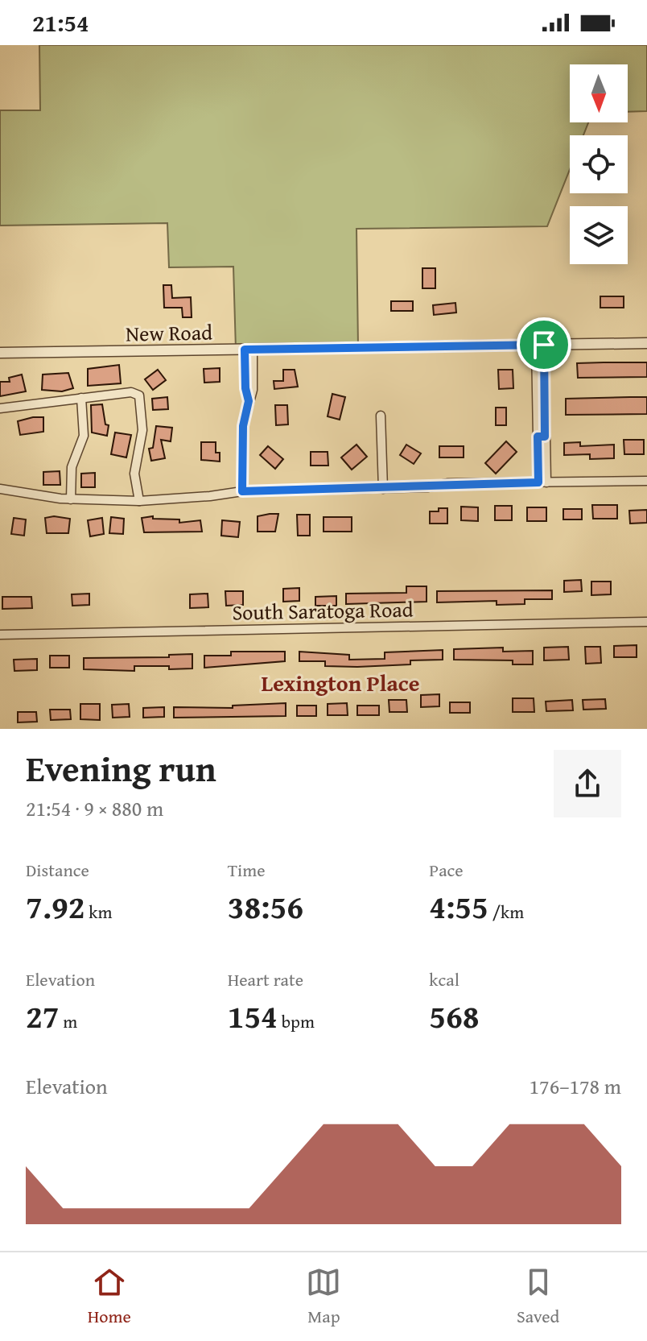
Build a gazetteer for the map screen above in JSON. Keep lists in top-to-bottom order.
{
  "streets": {
    "street": ["New Road", "South Saratoga Road"]
  },
  "districts": ["Lexington Place"],
  "north": "bottom",
  "page": {
    "status": "21:54",
    "heading": ["Evening run", "21:54 · 9 × 880 m"],
    "stats": [
      ["Distance", "7.92 km"],
      ["Time", "38:56"],
      ["Pace", "4:55 /km"],
      ["Elevation", "27 m"],
      ["Heart rate", "154 bpm"],
      ["kcal", "568"]
    ],
    "chart": ["Elevation", "176–178 m"],
    "tabs": ["Home", "Map", "Saved"]
  }
}
